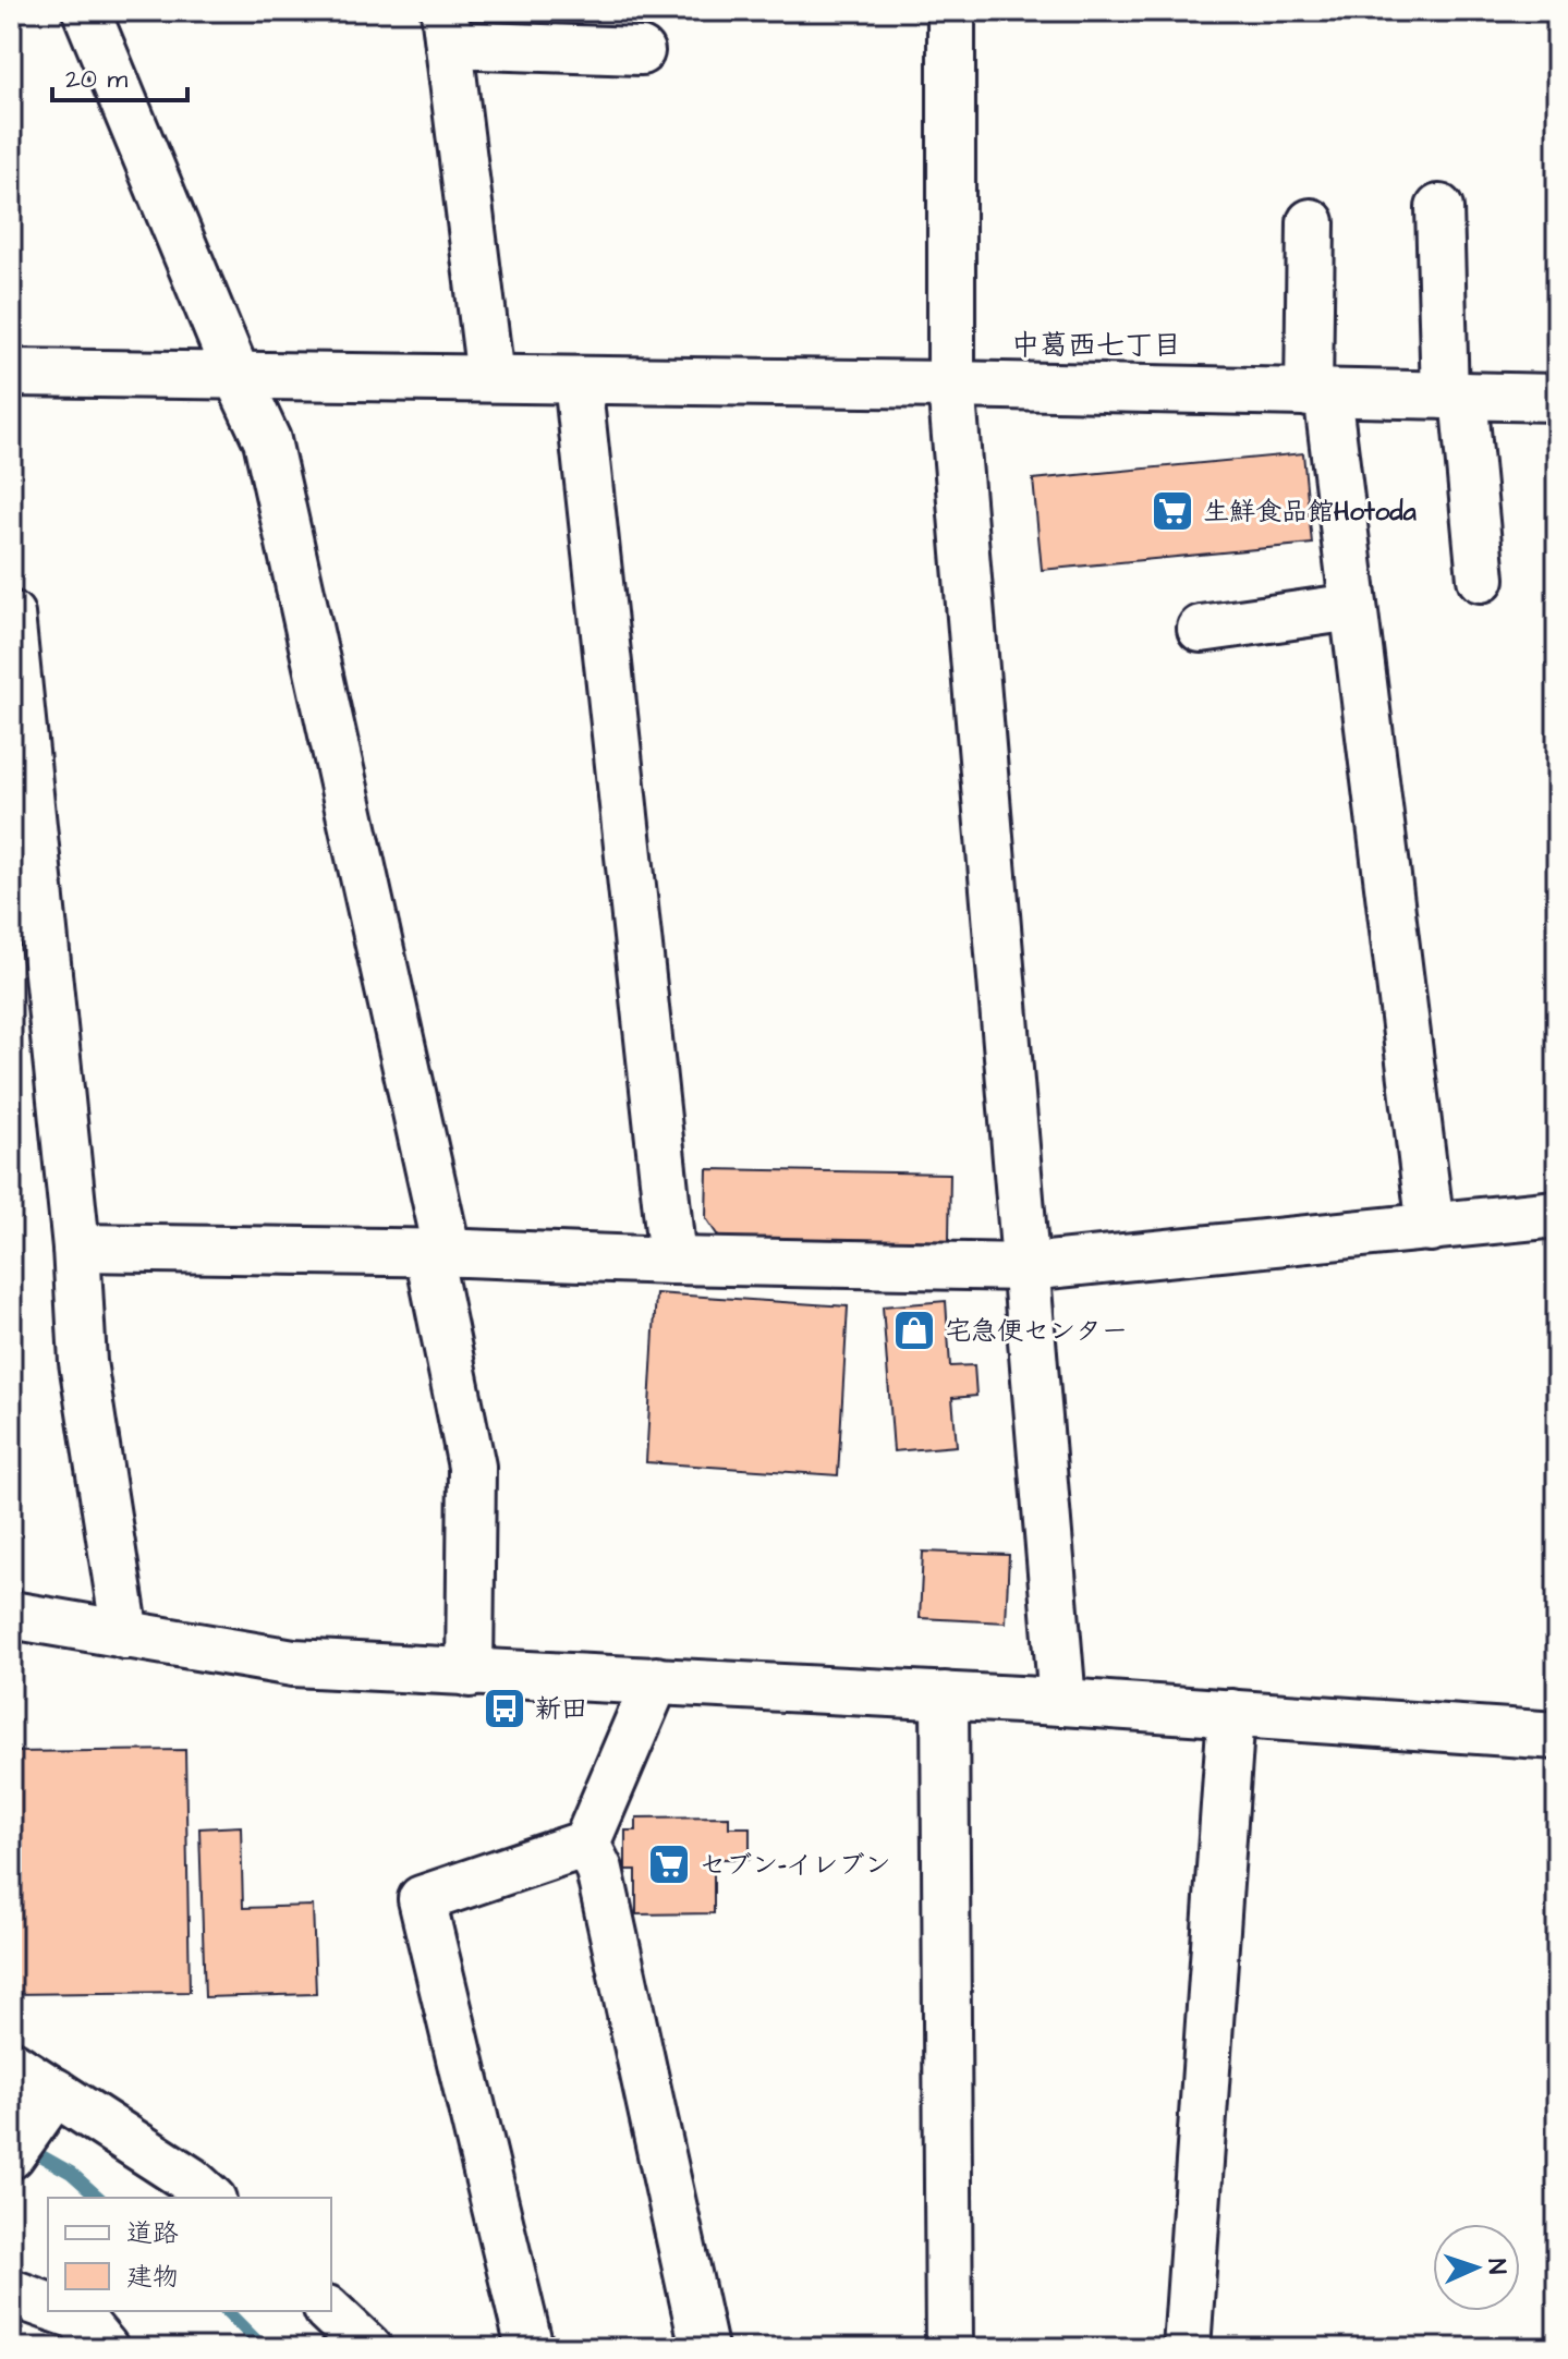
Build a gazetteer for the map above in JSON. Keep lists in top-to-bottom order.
{
  "districts": ["中葛西七丁目"],
  "places": {
    "supermarket": ["生鮮食品館Hotoda", "セブン-イレブン"],
    "shop": ["宅急便センター"],
    "bus stop": ["新田"]
  },
  "legend": ["道路", "建物"],
  "scale_bar": "20 m",
  "north": "right"
}
